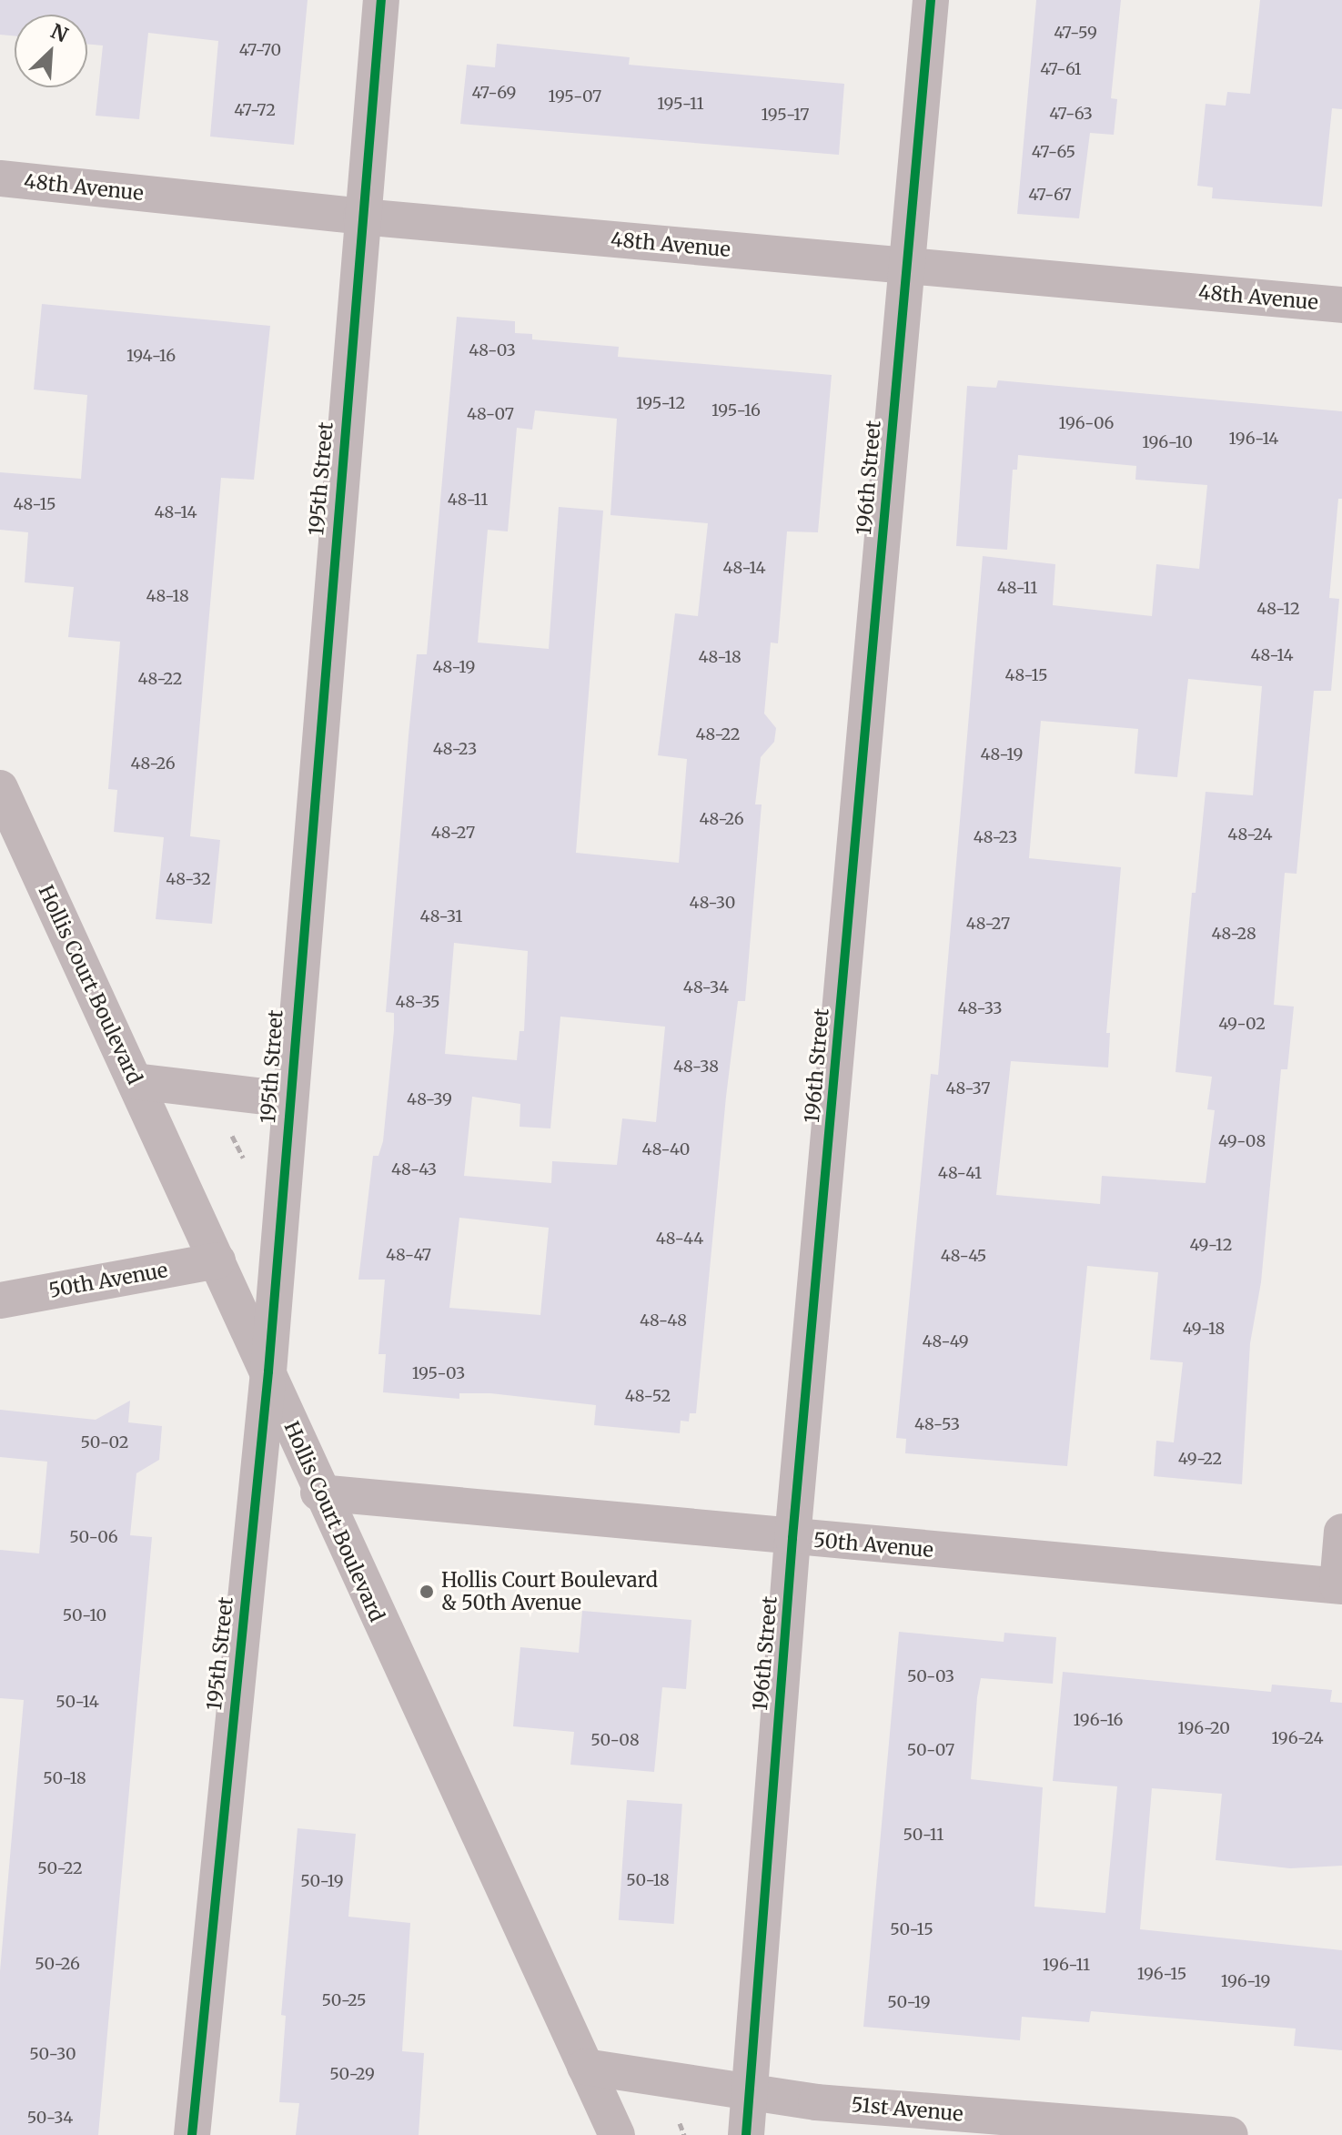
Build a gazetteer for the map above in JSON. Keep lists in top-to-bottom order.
{
  "streets": {
    "street": [
      "48th Avenue",
      "196th Street",
      "195th Street",
      "Hollis Court Boulevard",
      "50th Avenue",
      "51st Avenue"
    ]
  },
  "crossings": [
    ["48th Avenue", "196th Street"],
    ["48th Avenue", "195th Street"],
    ["196th Street", "50th Avenue"],
    ["196th Street", "51st Avenue"],
    ["195th Street", "Hollis Court Boulevard"],
    ["Hollis Court Boulevard", "50th Avenue"],
    ["Hollis Court Boulevard", "51st Avenue"]
  ],
  "places": ["Hollis Court Boulevard & 50th Avenue"],
  "house_numbers": [
    "47-59",
    "47-70",
    "47-61",
    "47-69",
    "195-07",
    "195-11",
    "47-72",
    "47-63",
    "195-17",
    "47-65",
    "47-67",
    "48-03",
    "194-16",
    "195-12",
    "195-16",
    "48-07",
    "196-06",
    "196-14",
    "196-10",
    "48-11",
    "48-15",
    "48-14",
    "48-14",
    "48-11",
    "48-18",
    "48-12",
    "48-14",
    "48-18",
    "48-19",
    "48-15",
    "48-22",
    "48-22",
    "48-23",
    "48-19",
    "48-26",
    "48-26",
    "48-27",
    "48-24",
    "48-23",
    "48-32",
    "48-30",
    "48-31",
    "48-27",
    "48-28",
    "48-34",
    "48-35",
    "48-33",
    "49-02",
    "48-38",
    "48-37",
    "48-39",
    "49-08",
    "48-40",
    "48-43",
    "48-41",
    "48-44",
    "49-12",
    "48-47",
    "48-45",
    "48-48",
    "49-18",
    "48-49",
    "195-03",
    "48-52",
    "48-53",
    "50-02",
    "49-22",
    "50-06",
    "50-10",
    "50-03",
    "50-14",
    "196-16",
    "196-20",
    "196-24",
    "50-08",
    "50-07",
    "50-18",
    "50-11",
    "50-22",
    "50-18",
    "50-19",
    "50-15",
    "50-26",
    "196-11",
    "196-15",
    "196-19",
    "50-25",
    "50-19",
    "50-30",
    "50-29",
    "50-34"
  ],
  "north": "top right"
}
